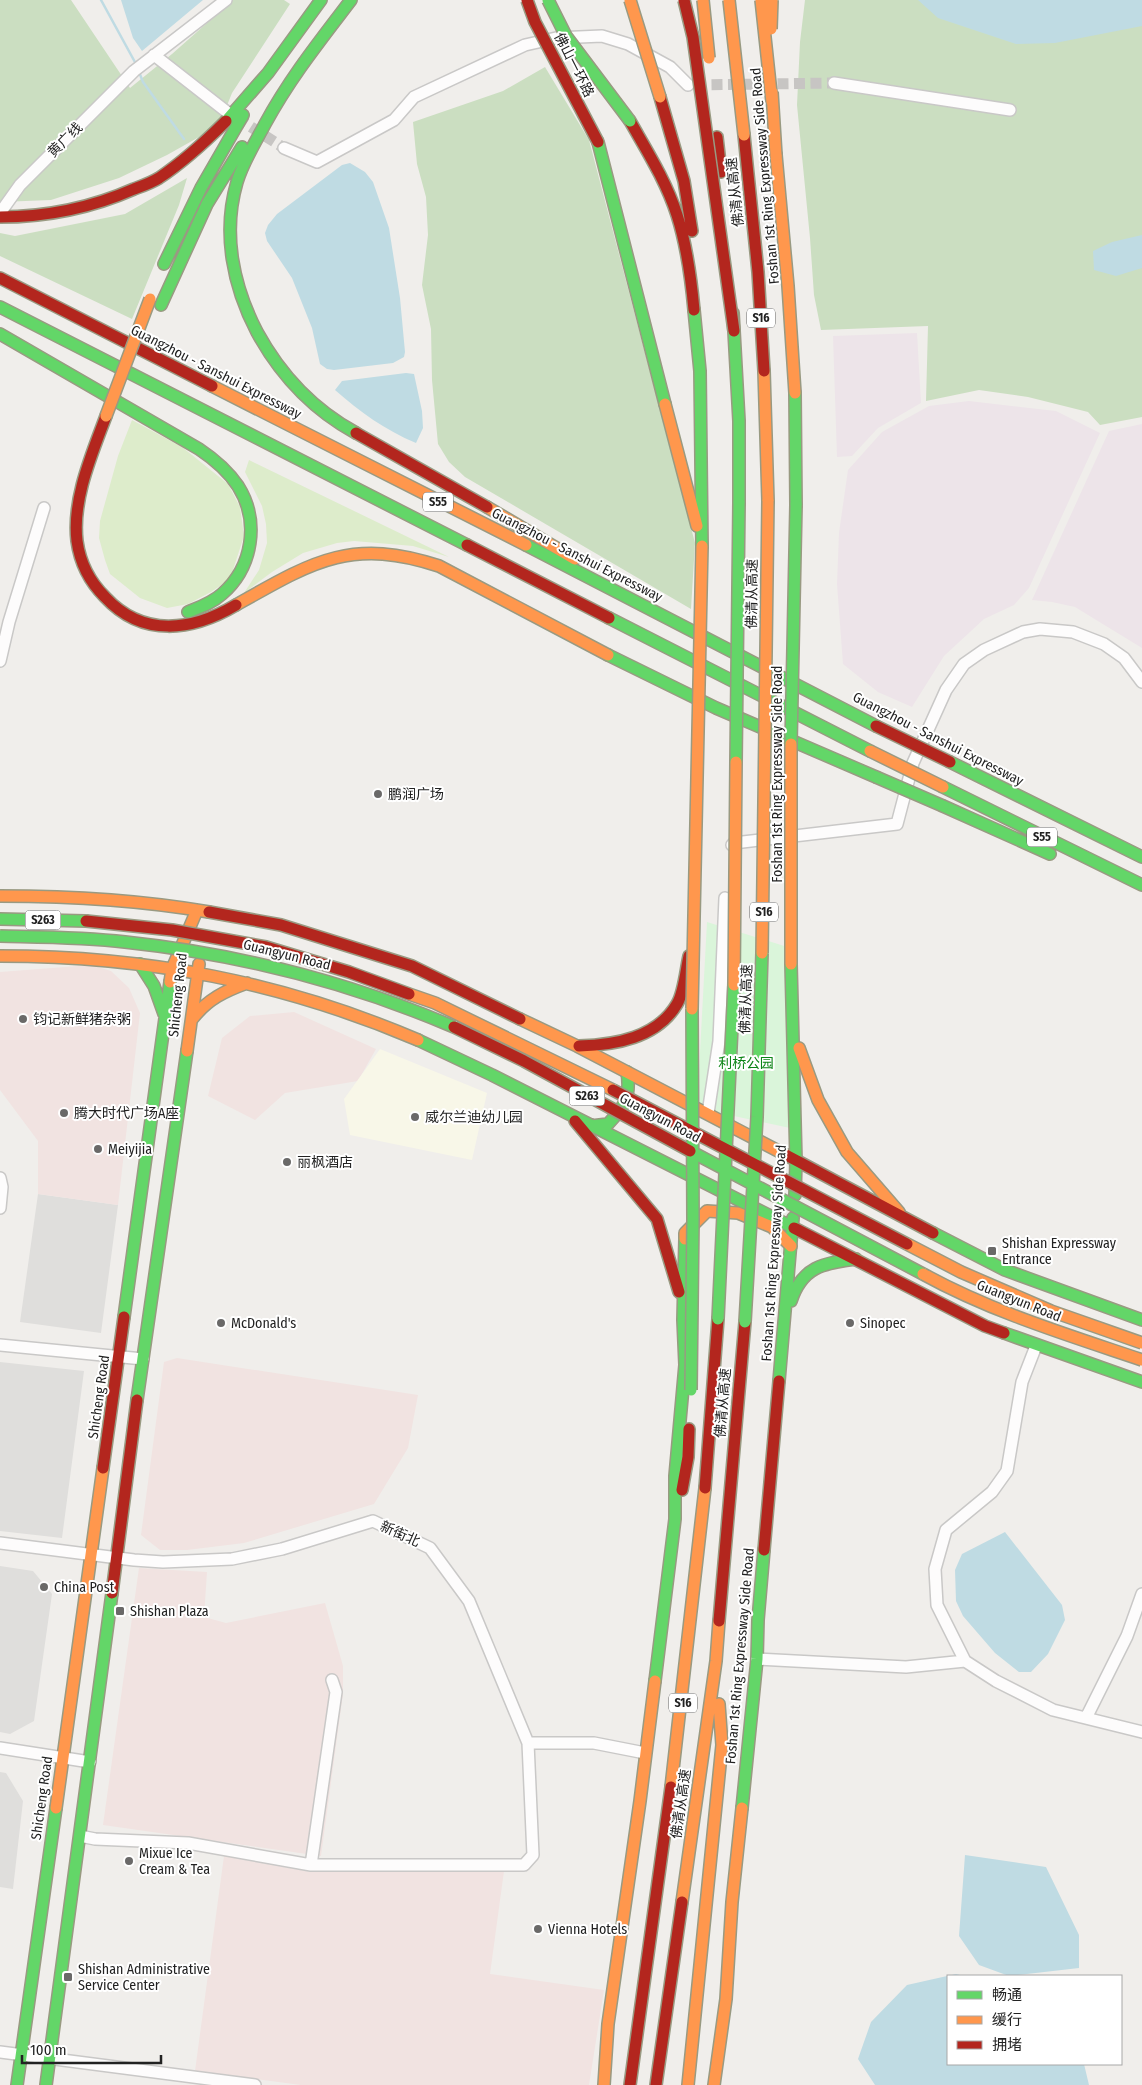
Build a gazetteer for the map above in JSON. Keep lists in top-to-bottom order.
{
  "streets": {
    "main road": [
      "佛山一环路",
      "Foshan 1st Ring Expressway Side Road",
      "佛清从高速",
      "S16",
      "Guangzhou - Sanshui Expressway",
      "S55",
      "S263",
      "Guangyun Road",
      "Shicheng Road"
    ],
    "street": ["黄广线", "新街北"]
  },
  "crossings": [
    ["Foshan 1st Ring Expressway Side Road", "S263"],
    ["Foshan 1st Ring Expressway Side Road", "Guangyun Road"],
    ["S263", "Guangyun Road"],
    ["S263", "Shicheng Road"],
    ["Guangyun Road", "Shicheng Road"],
    ["Shicheng Road", "新街北"]
  ],
  "parks": ["利桥公园"],
  "places": {
    "other": [
      "鹏润广场",
      "钧记新鲜猪杂粥",
      "腾大时代广场A座",
      "威尔兰迪幼儿园",
      "Meiyijia",
      "丽枫酒店",
      "McDonald's",
      "Sinopec",
      "China Post",
      "Mixue Ice Cream & Tea",
      "Vienna Hotels"
    ],
    "transit": ["Shishan Expressway Entrance", "Shishan Plaza", "Shishan Administrative Service Center"]
  },
  "legend": ["畅通", "缓行", "拥堵"],
  "scale_bar": "100 m"
}
